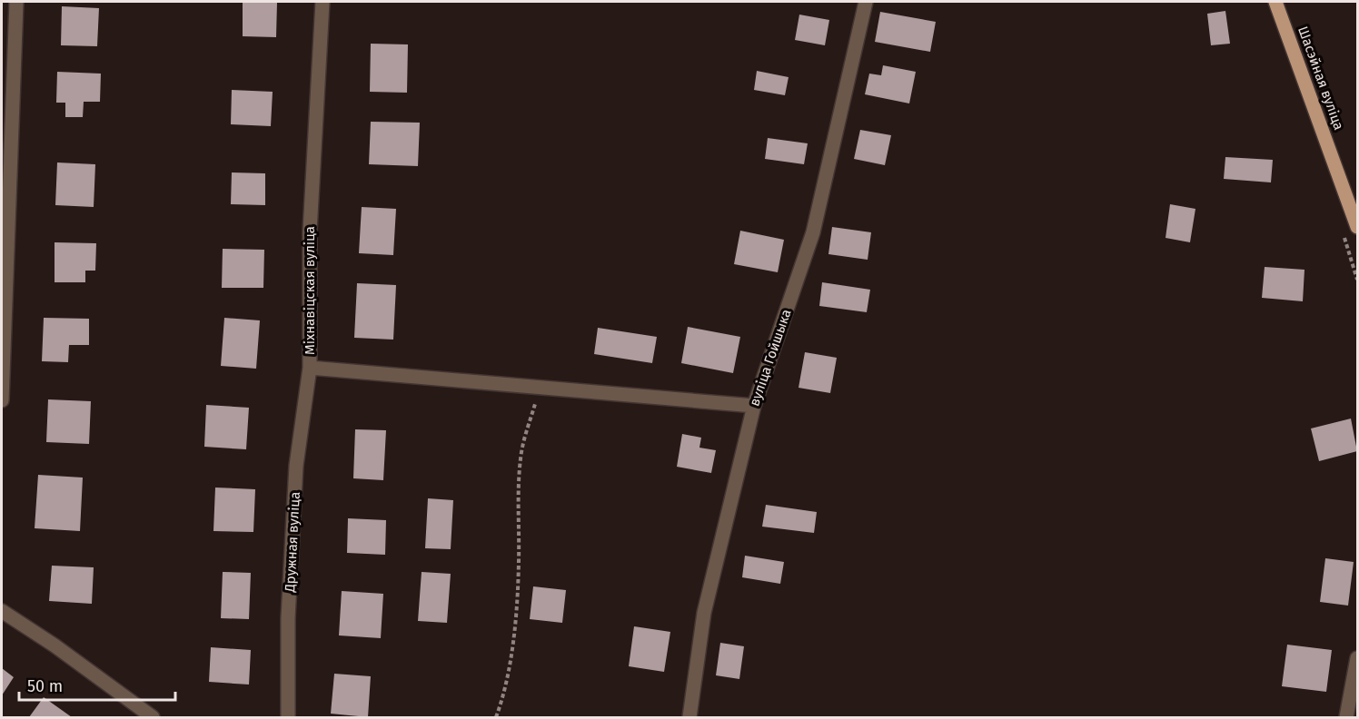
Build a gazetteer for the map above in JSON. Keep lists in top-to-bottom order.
{
  "streets": {
    "main road": ["Шасэйная вуліца"],
    "street": ["Міхнавіцская вуліца", "вуліца Гойшыка", "Дружная вуліца"]
  },
  "crossings": [
    ["Міхнавіцская вуліца", "вуліца Гойшыка"],
    ["Міхнавіцская вуліца", "Дружная вуліца"]
  ],
  "scale_bar": "50 m"
}
